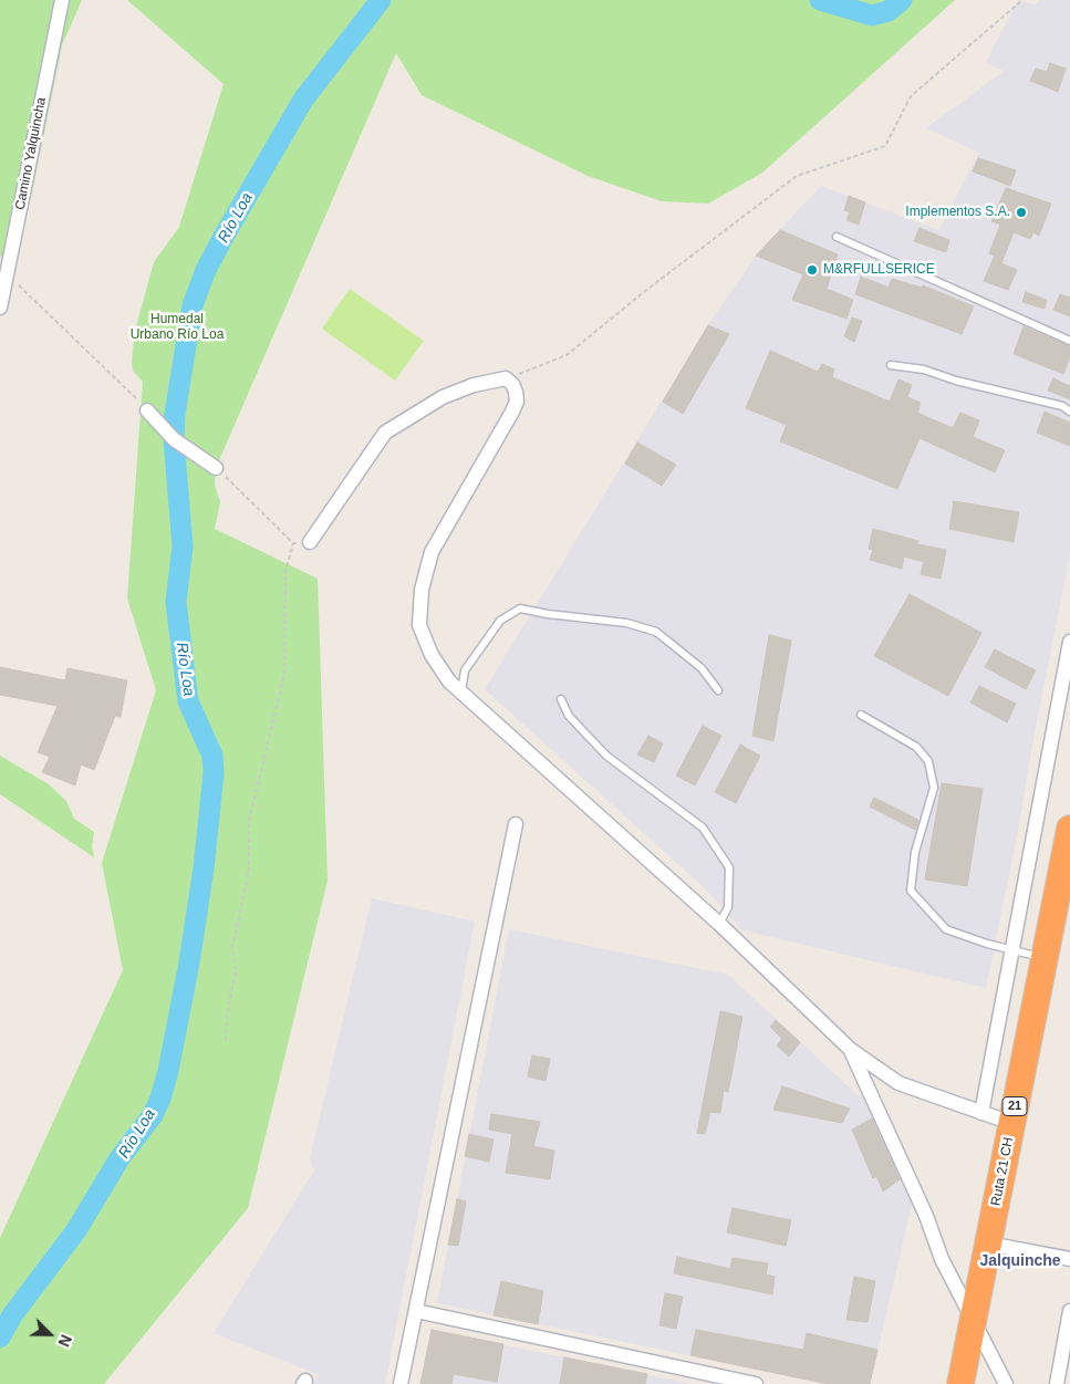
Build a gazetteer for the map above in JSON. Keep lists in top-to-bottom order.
{
  "streets": {
    "highway": ["21", "Ruta 21 CH"],
    "street": ["Camino Yalquincha"]
  },
  "districts": ["Jalquinche"],
  "water": ["Río Loa"],
  "parks": ["Humedal Urbano Río Loa"],
  "places": ["Implementos S.A.", "M&RFULLSERICE"],
  "north": "bottom right"
}
